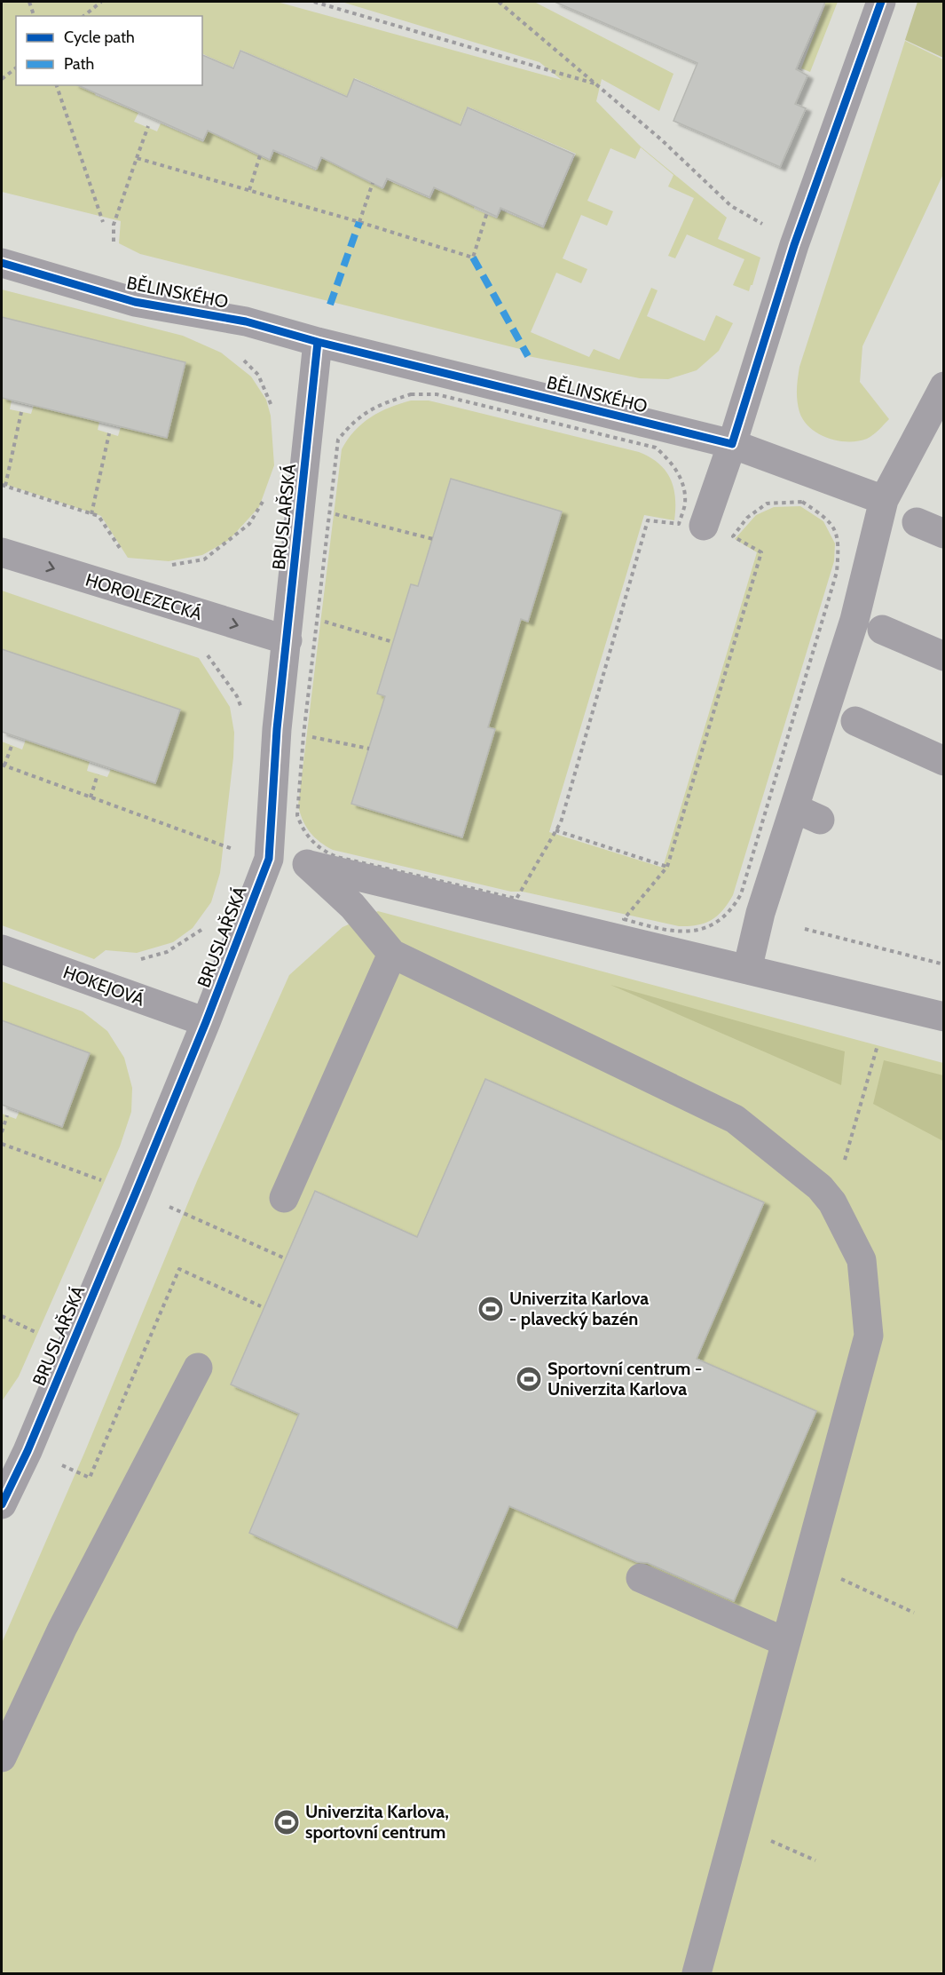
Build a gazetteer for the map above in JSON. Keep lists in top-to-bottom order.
{
  "streets": {
    "street": [
      "BĚLINSKÉHO",
      "BRUSLAŘSKÁ",
      "HOROLEZECKÁ",
      "HOKEJOVÁ"
    ]
  },
  "crossings": [
    ["BĚLINSKÉHO", "BRUSLAŘSKÁ"],
    ["BRUSLAŘSKÁ", "HOROLEZECKÁ"],
    ["BRUSLAŘSKÁ", "HOKEJOVÁ"]
  ],
  "one_way": ["HOROLEZECKÁ"],
  "places": {
    "sports": ["Univerzita Karlova - plavecký bazén", "Sportovní centrum - Univerzita Karlova", "Univerzita Karlova, sportovní centrum"]
  },
  "legend": ["Cycle path", "Path"]
}
